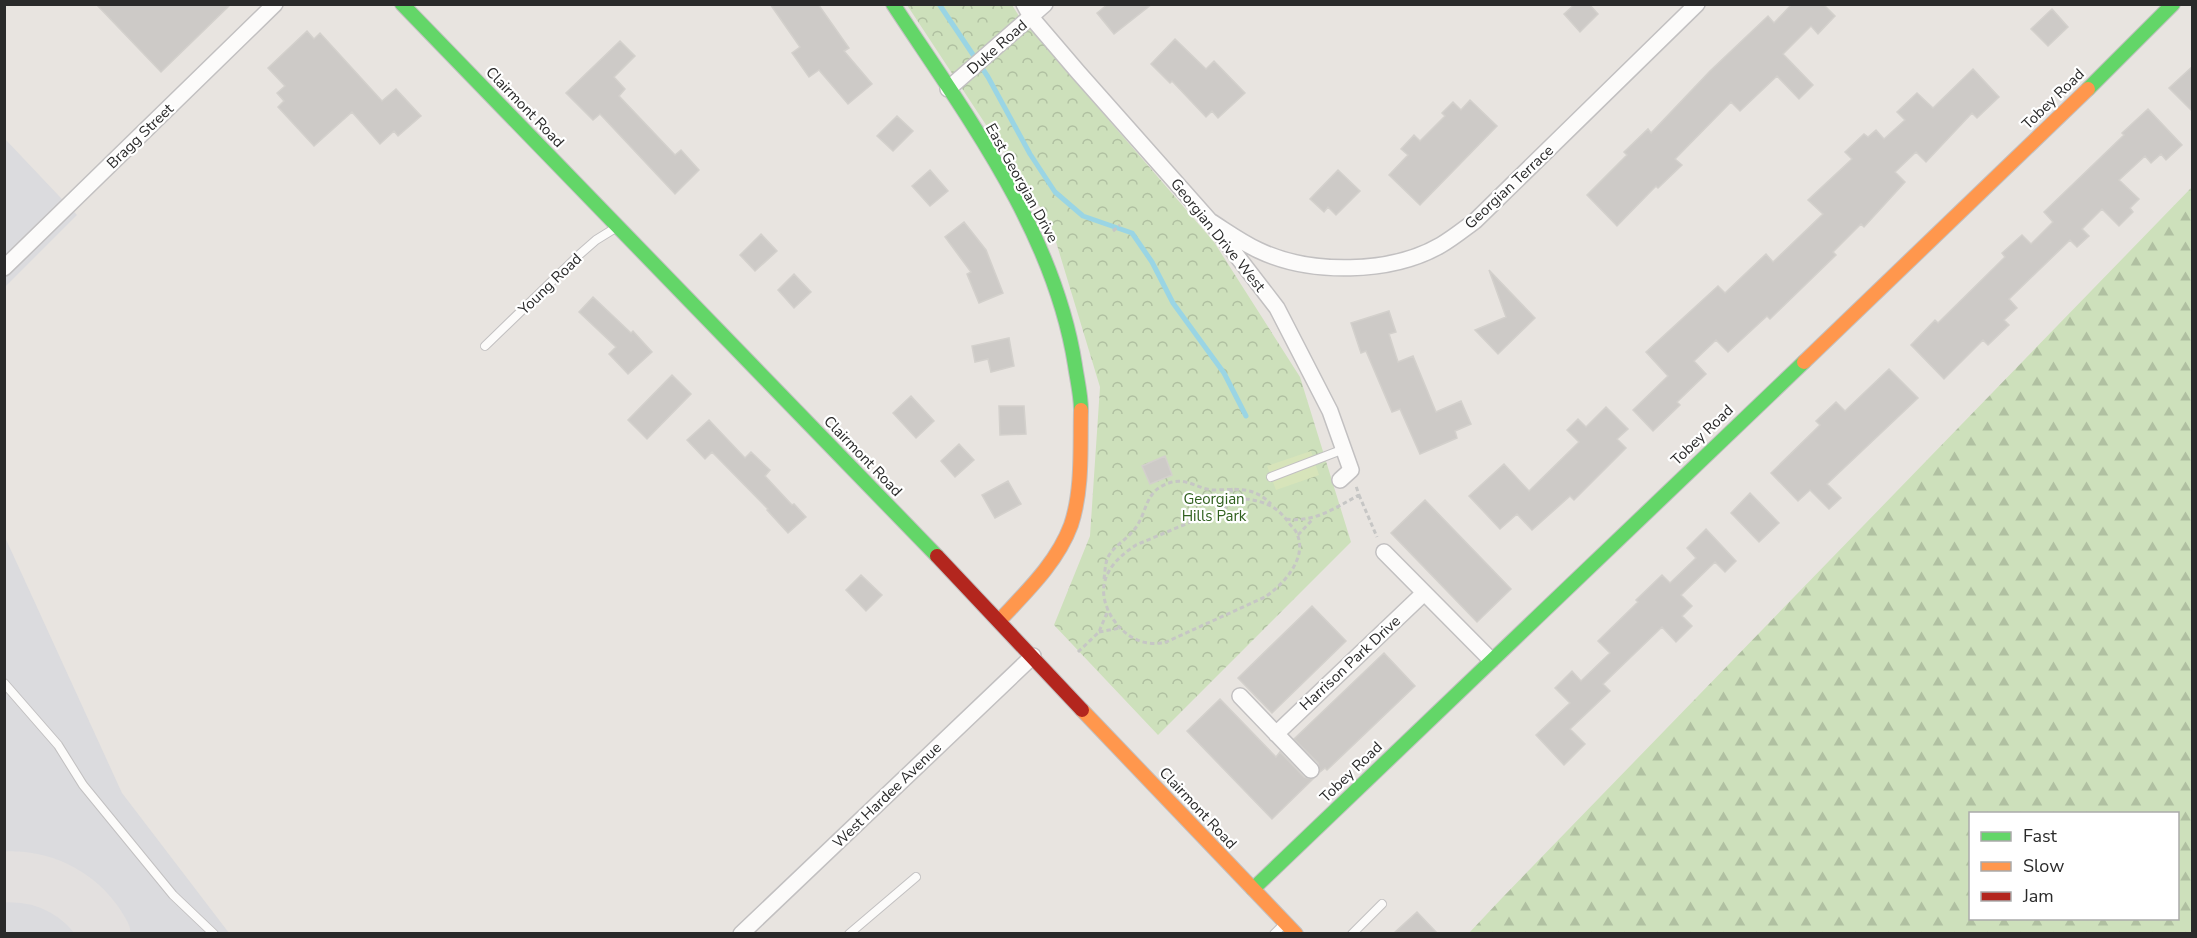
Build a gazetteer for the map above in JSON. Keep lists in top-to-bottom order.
{
  "streets": {
    "street": [
      "Duke Road",
      "Tobey Road",
      "Clairmont Road",
      "Bragg Street",
      "East Georgian Drive",
      "Georgian Terrace",
      "Georgian Drive West",
      "Harrison Park Drive",
      "West Hardee Avenue"
    ],
    "lane": ["Young Road"]
  },
  "crossings": [
    ["Duke Road", "East Georgian Drive"],
    ["Duke Road", "Georgian Drive West"],
    ["Tobey Road", "Clairmont Road"],
    ["Clairmont Road", "East Georgian Drive"],
    ["Clairmont Road", "Young Road"],
    ["Clairmont Road", "West Hardee Avenue"],
    ["Georgian Terrace", "Georgian Drive West"]
  ],
  "parks": ["Georgian Hills Park"],
  "legend": ["Fast", "Slow", "Jam"]
}
